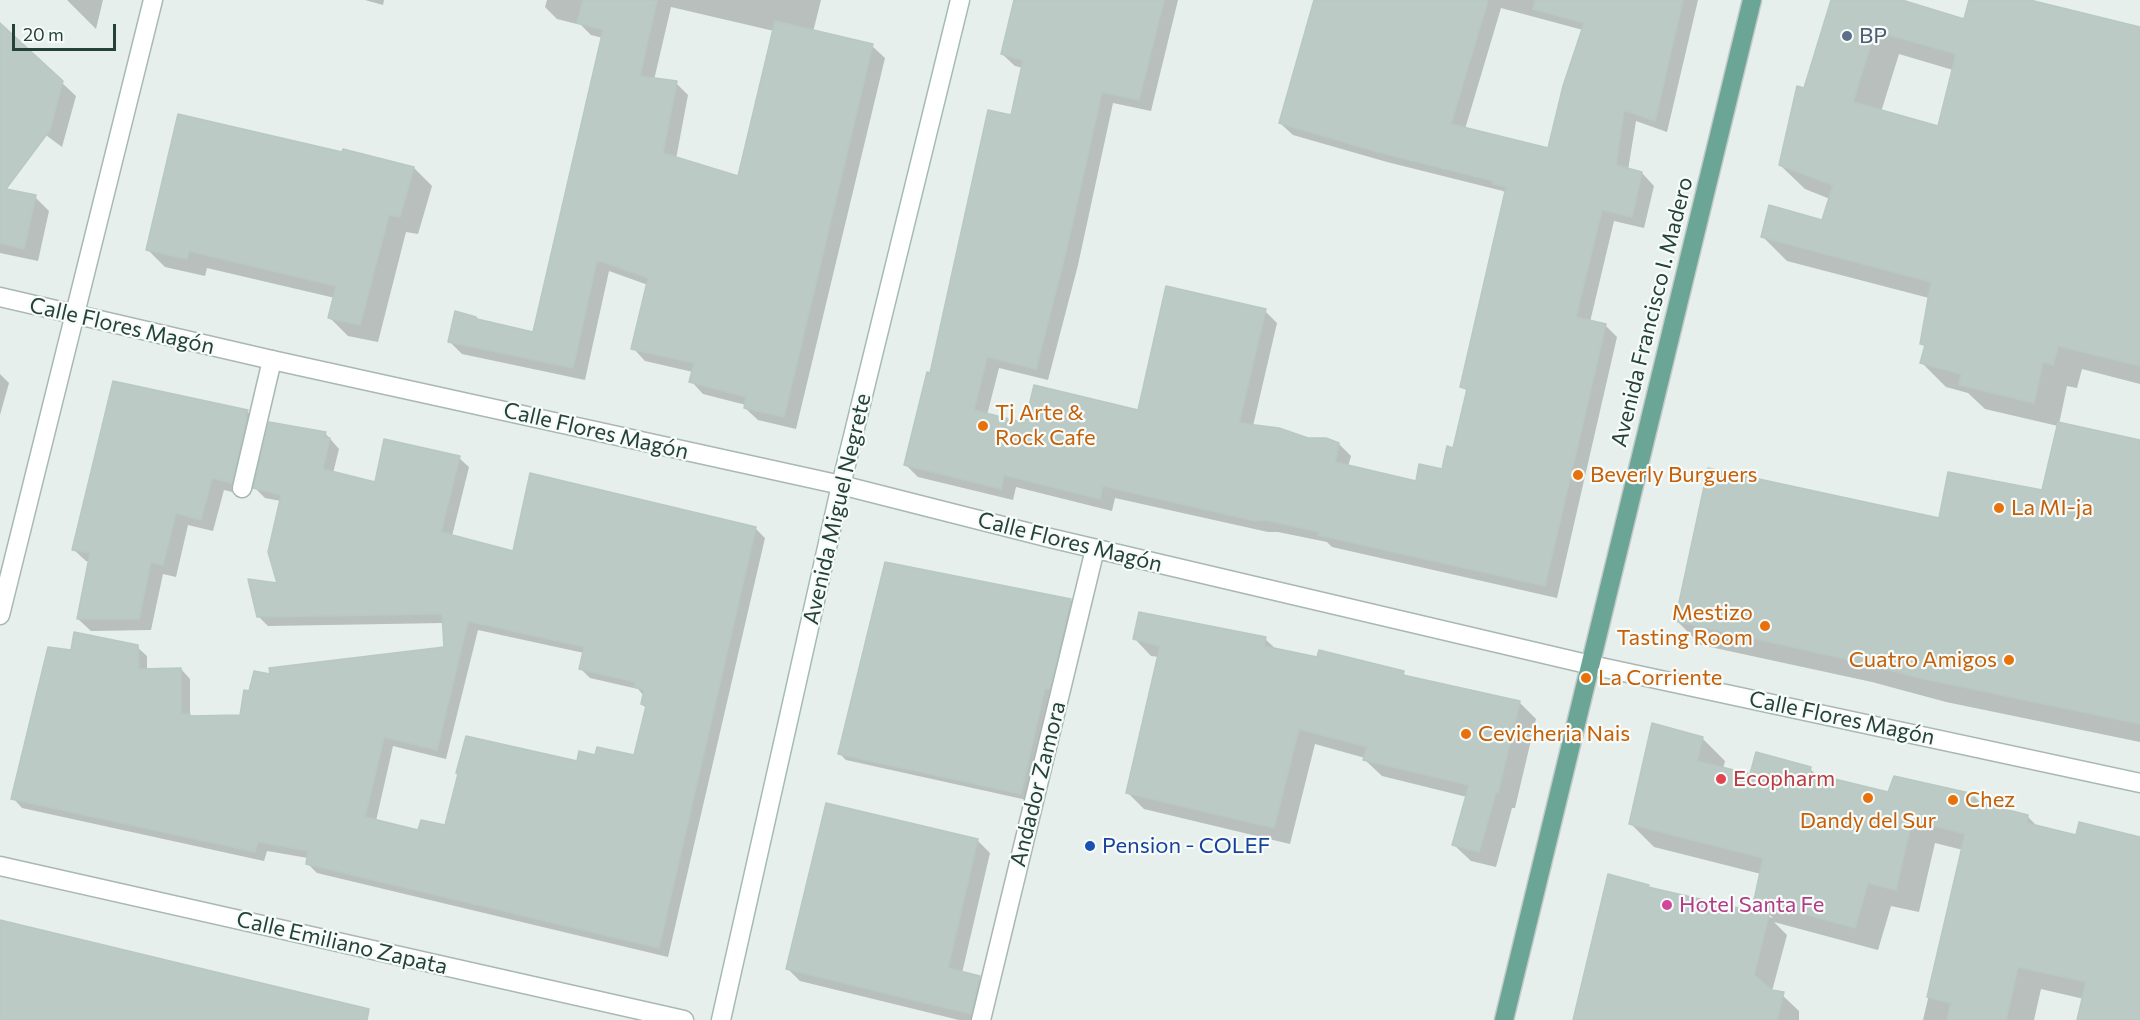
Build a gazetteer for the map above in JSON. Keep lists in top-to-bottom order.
{
  "streets": {
    "main road": ["Avenida Francisco I. Madero"],
    "street": [
      "Calle Flores Magón",
      "Avenida Miguel Negrete",
      "Andador Zamora",
      "Calle Emiliano Zapata"
    ]
  },
  "crossings": [
    ["Avenida Francisco I. Madero", "Calle Flores Magón"],
    ["Calle Flores Magón", "Avenida Miguel Negrete"],
    ["Calle Flores Magón", "Andador Zamora"]
  ],
  "places": [
    "BP",
    "Tj Arte & Rock Cafe",
    "Beverly Burguers",
    "La MI-ja",
    "Mestizo Tasting Room",
    "Cuatro Amigos",
    "La Corriente",
    "Cevicheria Nais",
    "Ecopharm",
    "Dandy del Sur",
    "Chez",
    "Pension - COLEF",
    "Hotel Santa Fe"
  ],
  "scale_bar": "20 m"
}
